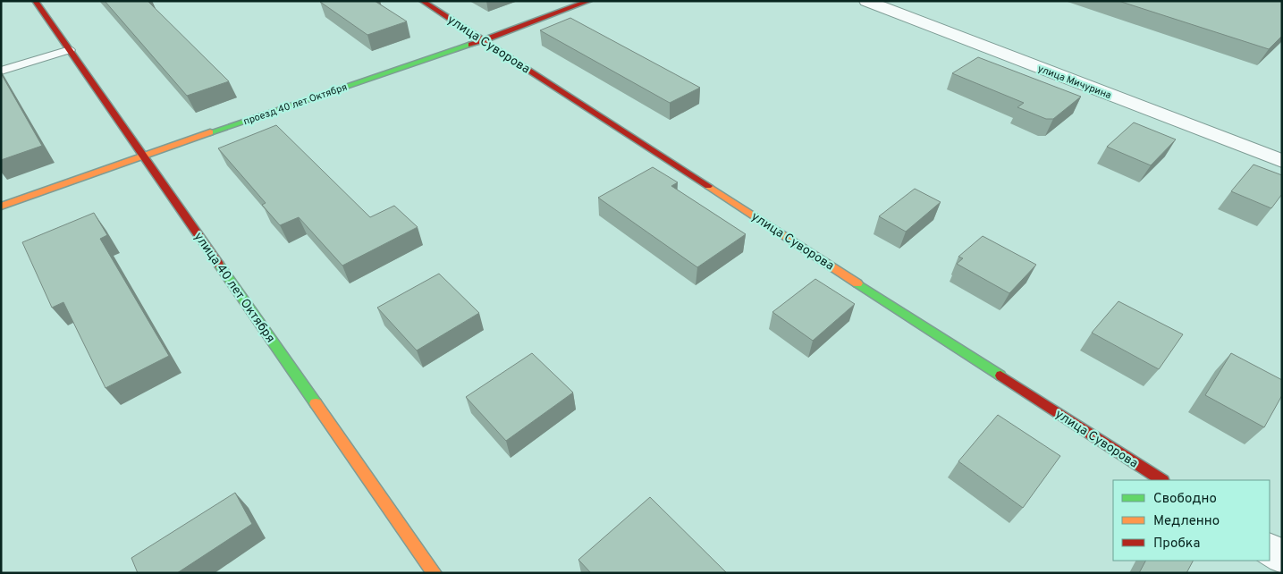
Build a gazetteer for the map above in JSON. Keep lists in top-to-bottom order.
{
  "streets": {
    "street": [
      "улица Суворова",
      "улица Мичурина",
      "проезд 40 лет Октября",
      "улица 40 лет Октября"
    ]
  },
  "crossings": [
    ["улица Суворова", "проезд 40 лет Октября"],
    ["проезд 40 лет Октября", "улица 40 лет Октября"]
  ],
  "legend": ["Свободно", "Медленно", "Пробка"]
}
